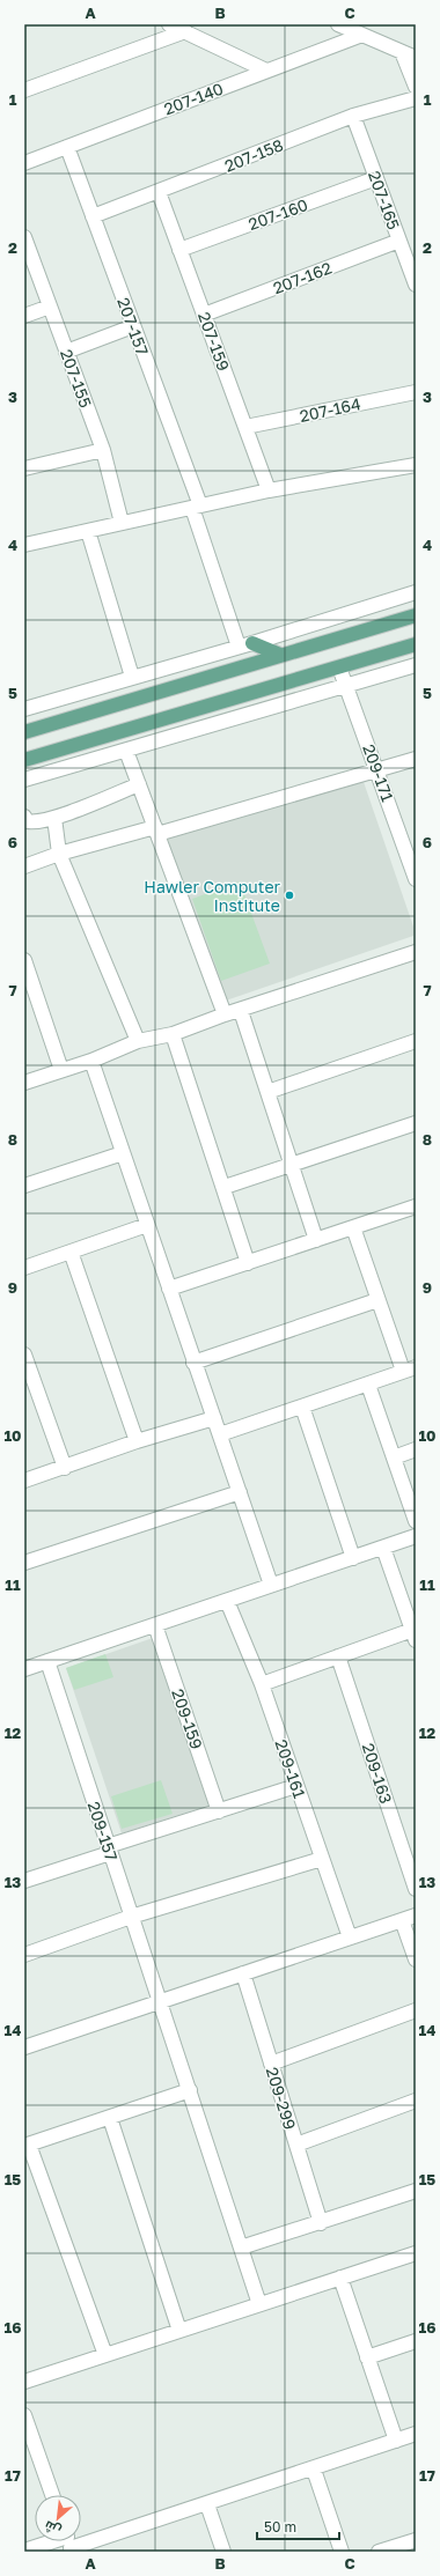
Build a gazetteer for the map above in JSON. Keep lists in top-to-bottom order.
{
  "streets": {
    "street": [
      "207-140",
      "207-158",
      "207-165",
      "207-160",
      "207-162",
      "207-157",
      "207-159",
      "207-155",
      "207-164",
      "209-171",
      "209-159",
      "209-161",
      "209-163",
      "209-157",
      "209-299"
    ]
  },
  "crossings": [
    ["207-140", "207-157"],
    ["207-158", "207-165"],
    ["207-158", "207-157"],
    ["207-158", "207-159"],
    ["207-165", "207-160"],
    ["207-165", "207-162"],
    ["207-160", "207-159"],
    ["207-162", "207-159"],
    ["207-159", "207-164"]
  ],
  "places": ["Hawler Computer Institute"],
  "scale_bar": "50 m",
  "north": "bottom left",
  "grid": {
    "columns": ["A", "B", "C"],
    "rows": [
      "1",
      "2",
      "3",
      "4",
      "5",
      "6",
      "7",
      "8",
      "9",
      "10",
      "11",
      "12",
      "13",
      "14",
      "15",
      "16",
      "17"
    ]
  }
}
